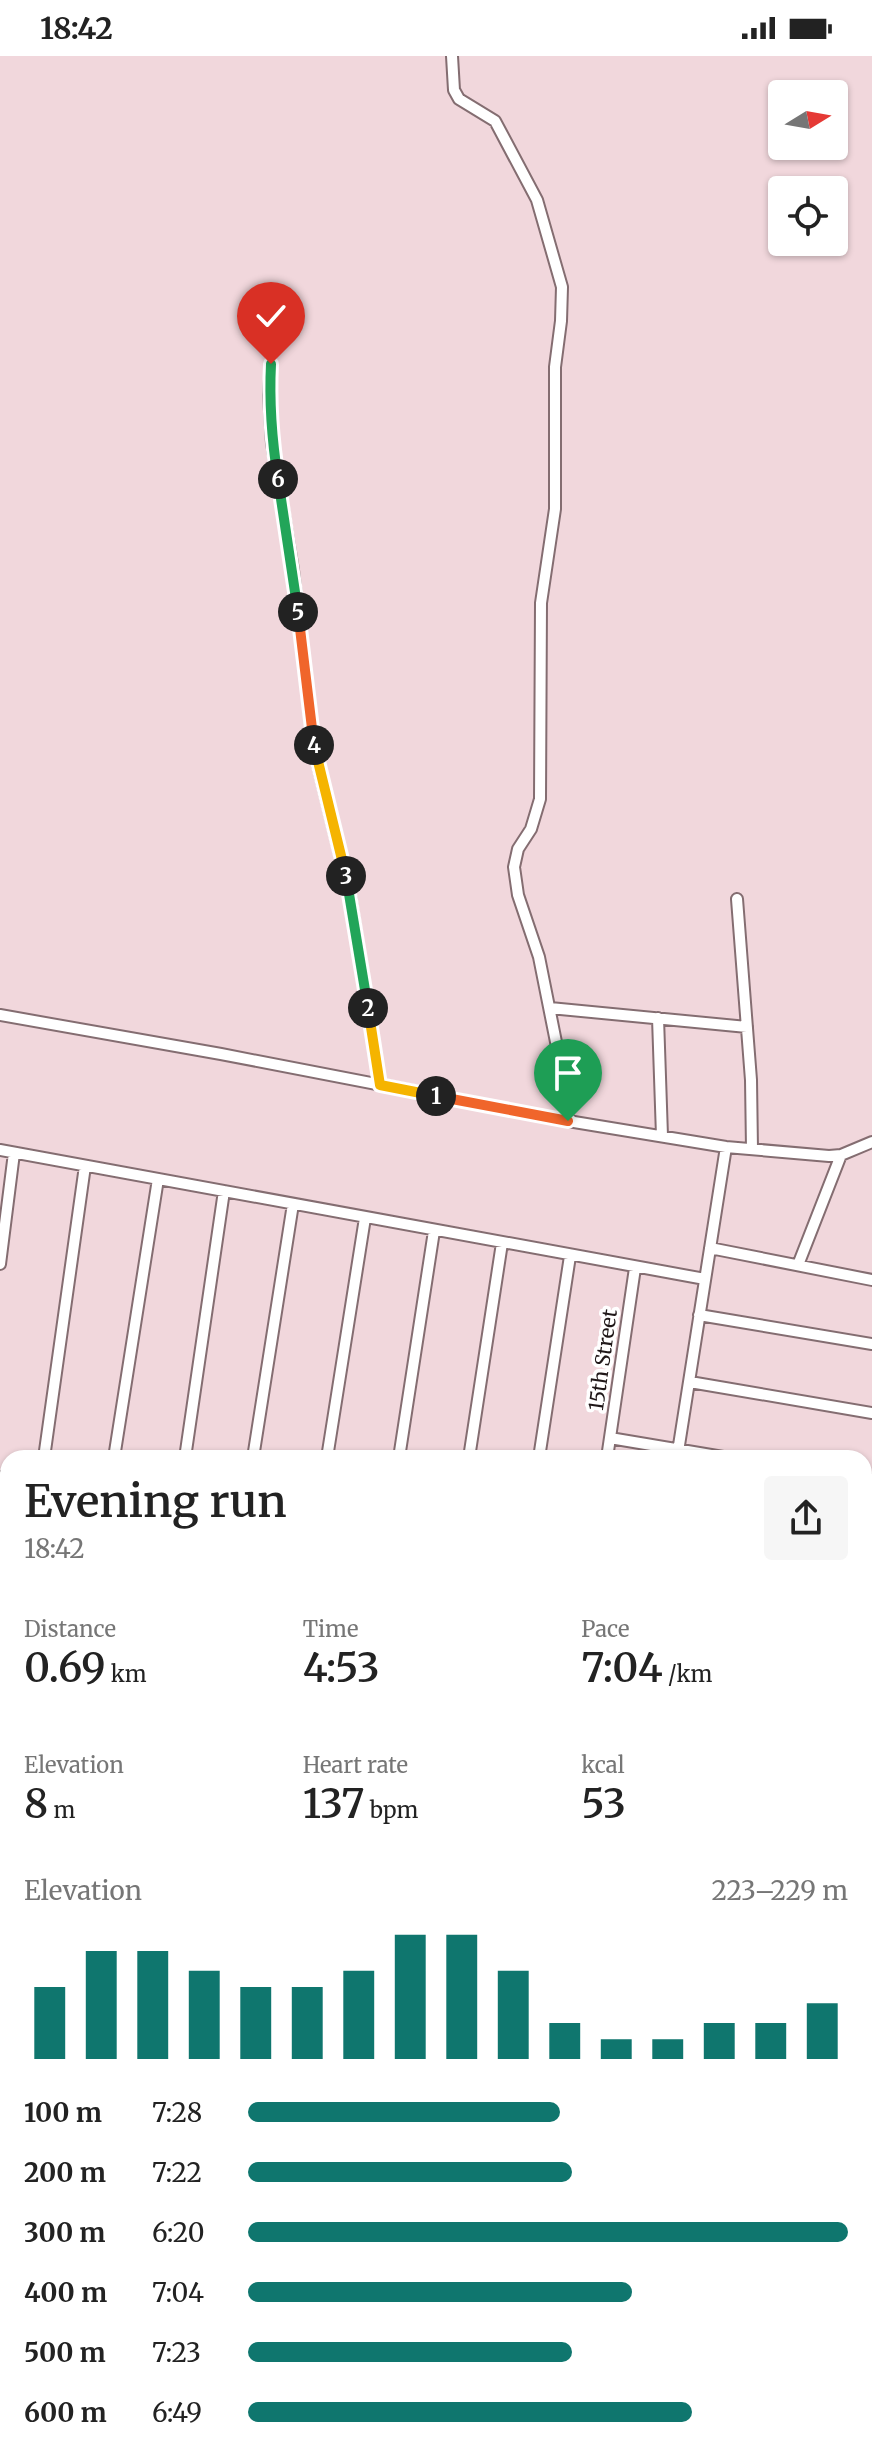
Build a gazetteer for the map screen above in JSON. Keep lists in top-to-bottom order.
{
  "streets": {
    "street": ["15th Street"]
  },
  "north": "right",
  "page": {
    "status": "18:42",
    "pins": [
      "6",
      "5",
      "4",
      "3",
      "2",
      "1"
    ],
    "heading": ["Evening run", "18:42"],
    "stats": [
      ["Distance", "0.69 km"],
      ["Time", "4:53"],
      ["Pace", "7:04 /km"],
      ["Elevation", "8 m"],
      ["Heart rate", "137 bpm"],
      ["kcal", "53"]
    ],
    "chart": ["Elevation", "223–229 m"],
    "list": [
      {
        "name": "100 m",
        "note": "7:28"
      },
      {
        "name": "200 m",
        "note": "7:22"
      },
      {
        "name": "300 m",
        "note": "6:20"
      },
      {
        "name": "400 m",
        "note": "7:04"
      },
      {
        "name": "500 m",
        "note": "7:23"
      },
      {
        "name": "600 m",
        "note": "6:49"
      }
    ]
  }
}
